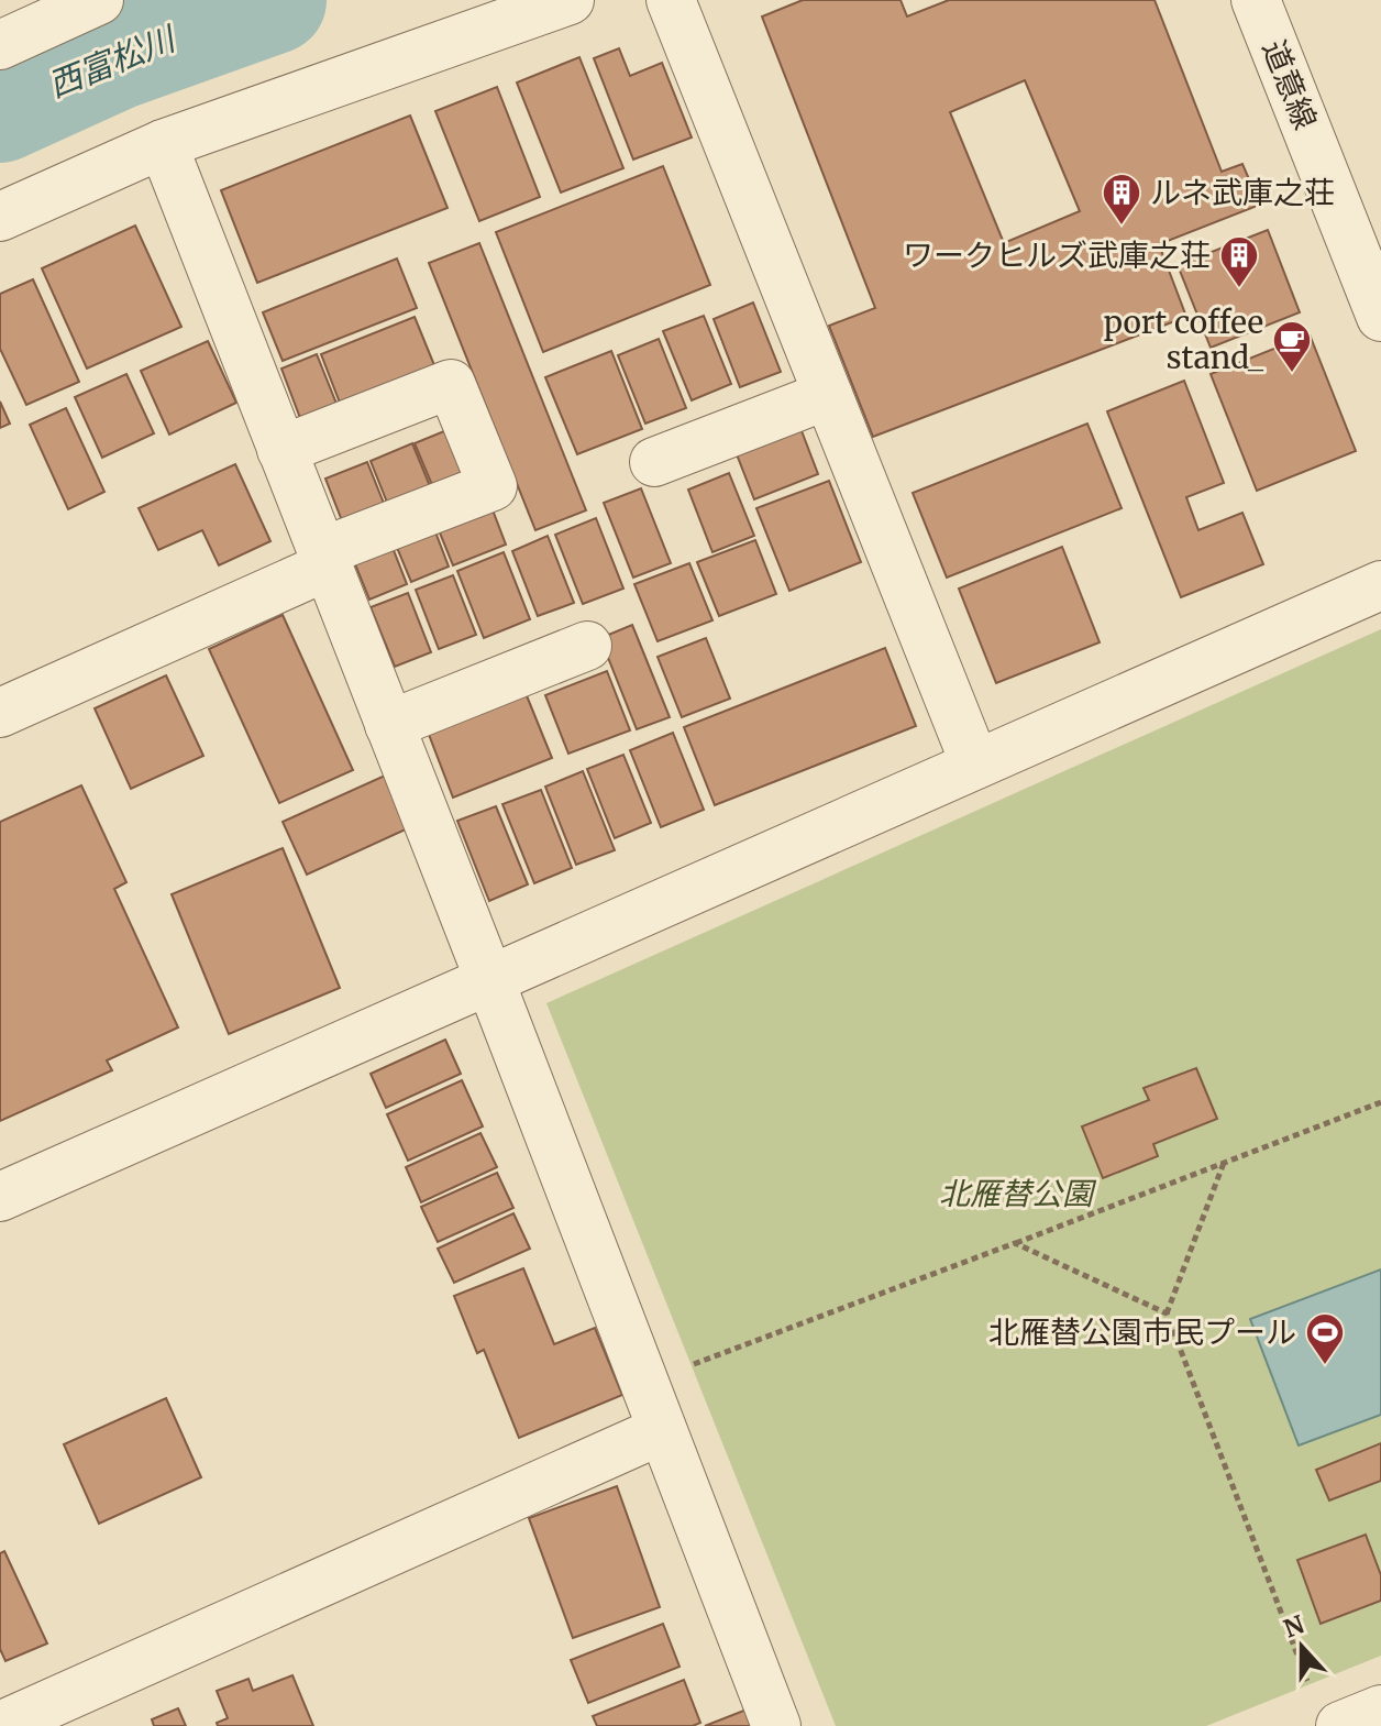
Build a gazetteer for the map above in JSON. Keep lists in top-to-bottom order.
{
  "streets": {
    "street": ["道意線"]
  },
  "water": ["西富松川"],
  "parks": ["北雁替公園"],
  "places": {
    "building": ["ルネ武庫之荘", "ワークヒルズ武庫之荘"],
    "cafe": ["port coffee stand_"],
    "sports": ["北雁替公園市民プール"]
  },
  "north": "top"
}
